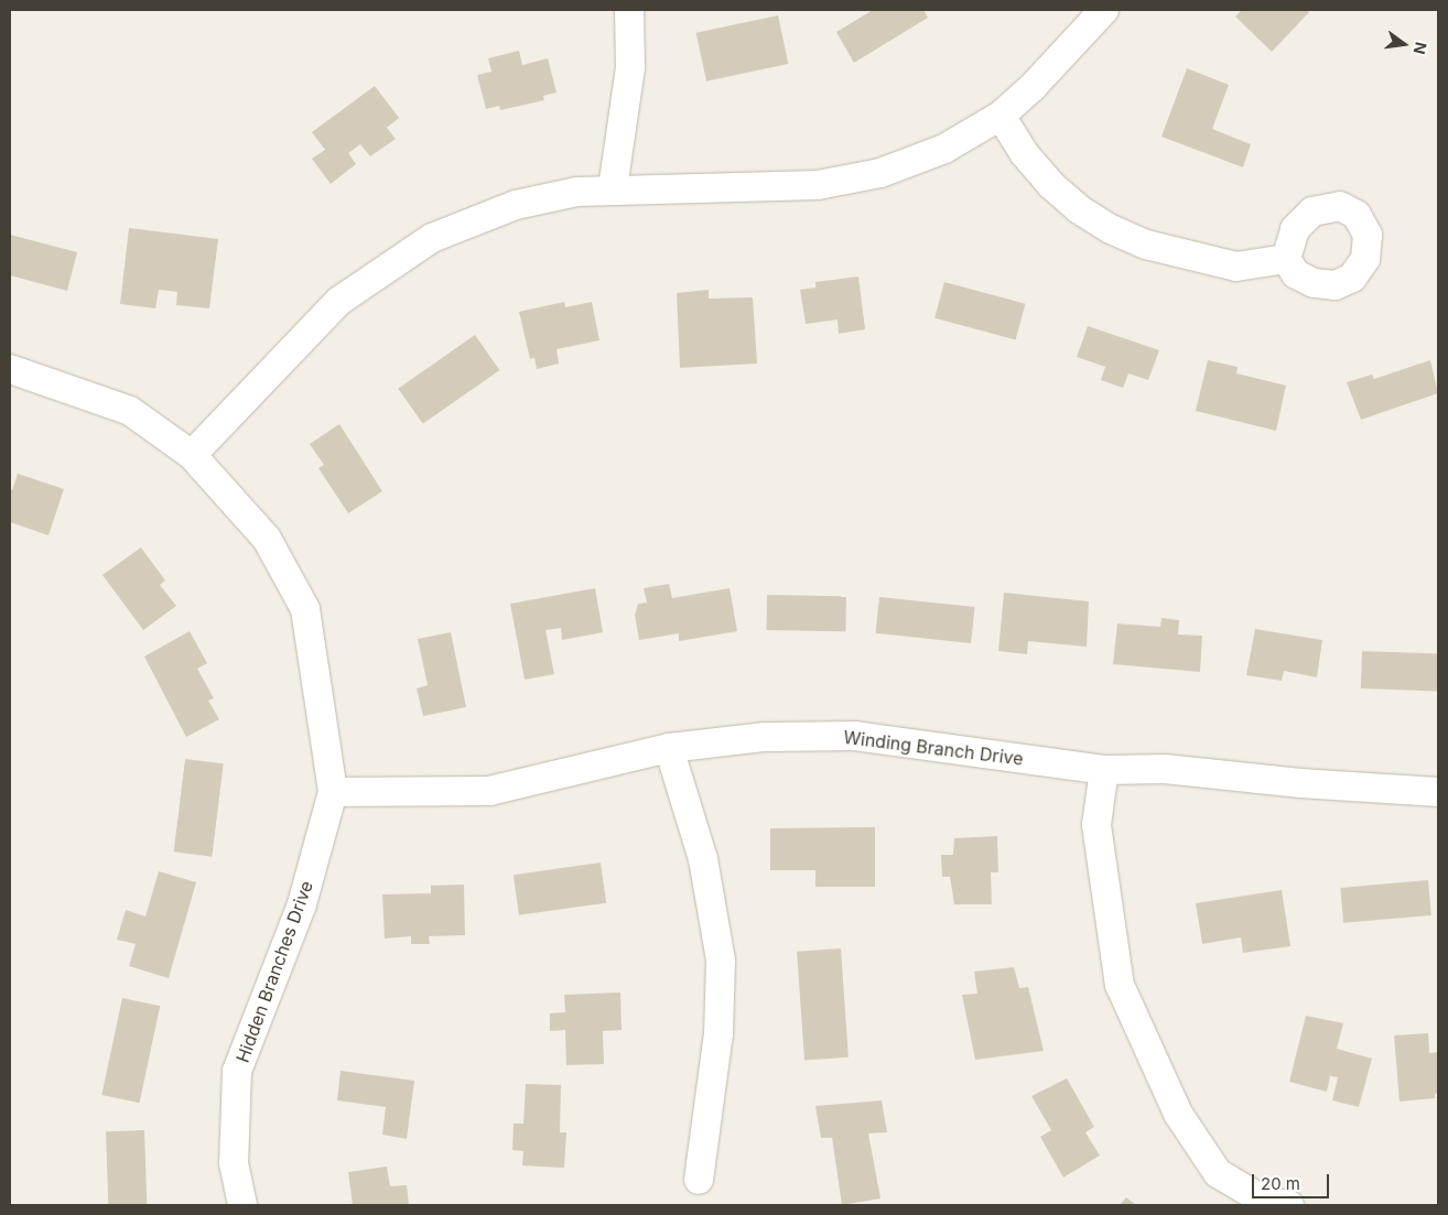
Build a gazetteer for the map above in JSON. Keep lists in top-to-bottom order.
{
  "streets": {
    "street": ["Winding Branch Drive", "Hidden Branches Drive"]
  },
  "crossings": [
    ["Winding Branch Drive", "Hidden Branches Drive"]
  ],
  "scale_bar": "20 m",
  "north": "right"
}
